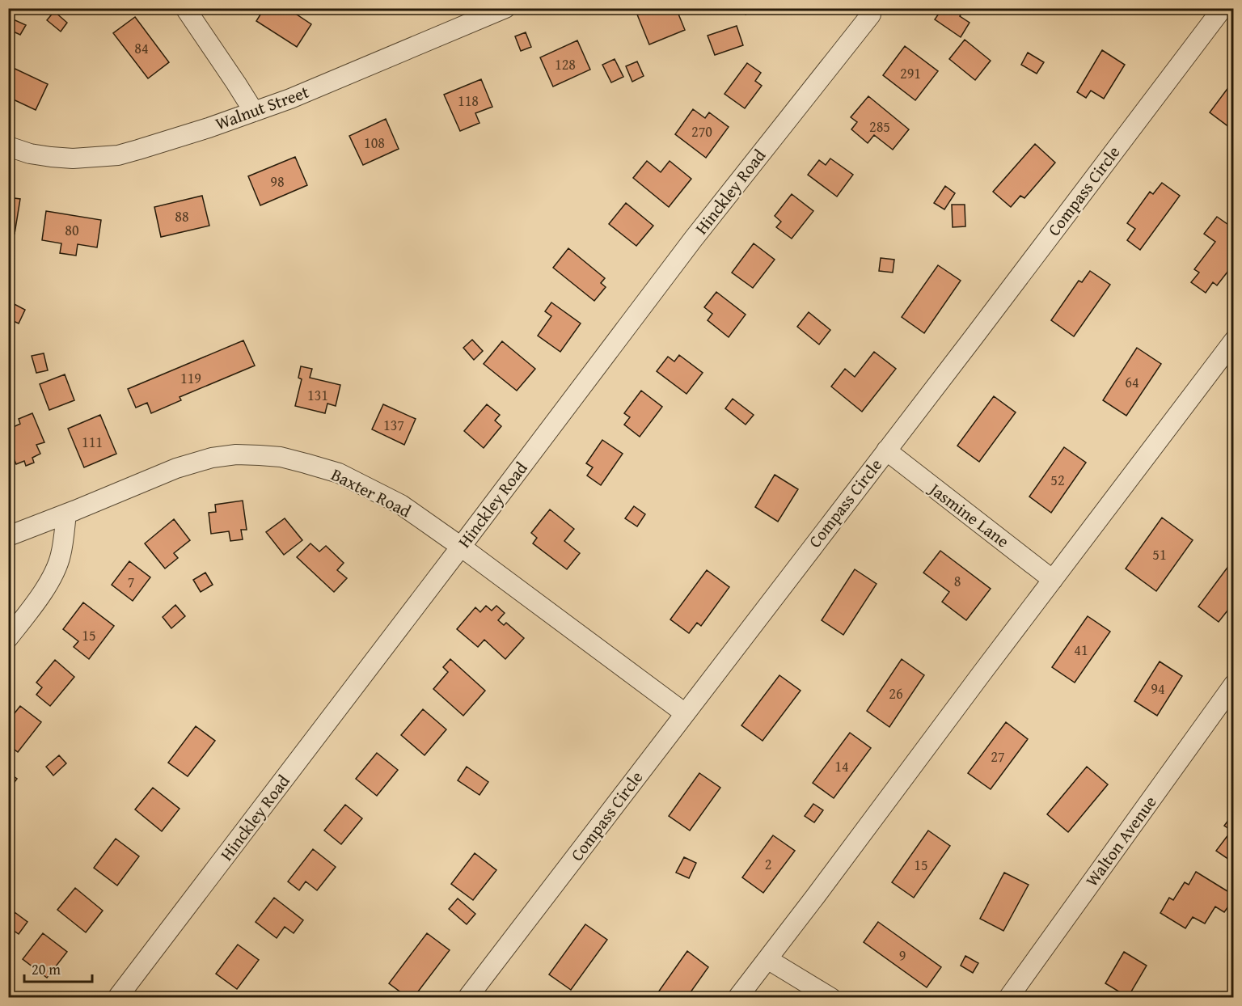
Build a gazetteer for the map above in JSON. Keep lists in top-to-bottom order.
{
  "streets": {
    "street": [
      "Walnut Street",
      "Compass Circle",
      "Hinckley Road",
      "Baxter Road",
      "Jasmine Lane",
      "Walton Avenue"
    ]
  },
  "crossings": [
    ["Compass Circle", "Baxter Road"],
    ["Compass Circle", "Jasmine Lane"],
    ["Hinckley Road", "Baxter Road"]
  ],
  "house_numbers": [
    "84",
    "128",
    "291",
    "118",
    "285",
    "270",
    "108",
    "98",
    "88",
    "80",
    "119",
    "64",
    "131",
    "137",
    "111",
    "52",
    "51",
    "8",
    "7",
    "15",
    "41",
    "94",
    "26",
    "27",
    "14",
    "2",
    "15",
    "9"
  ],
  "scale_bar": "20 m"
}
